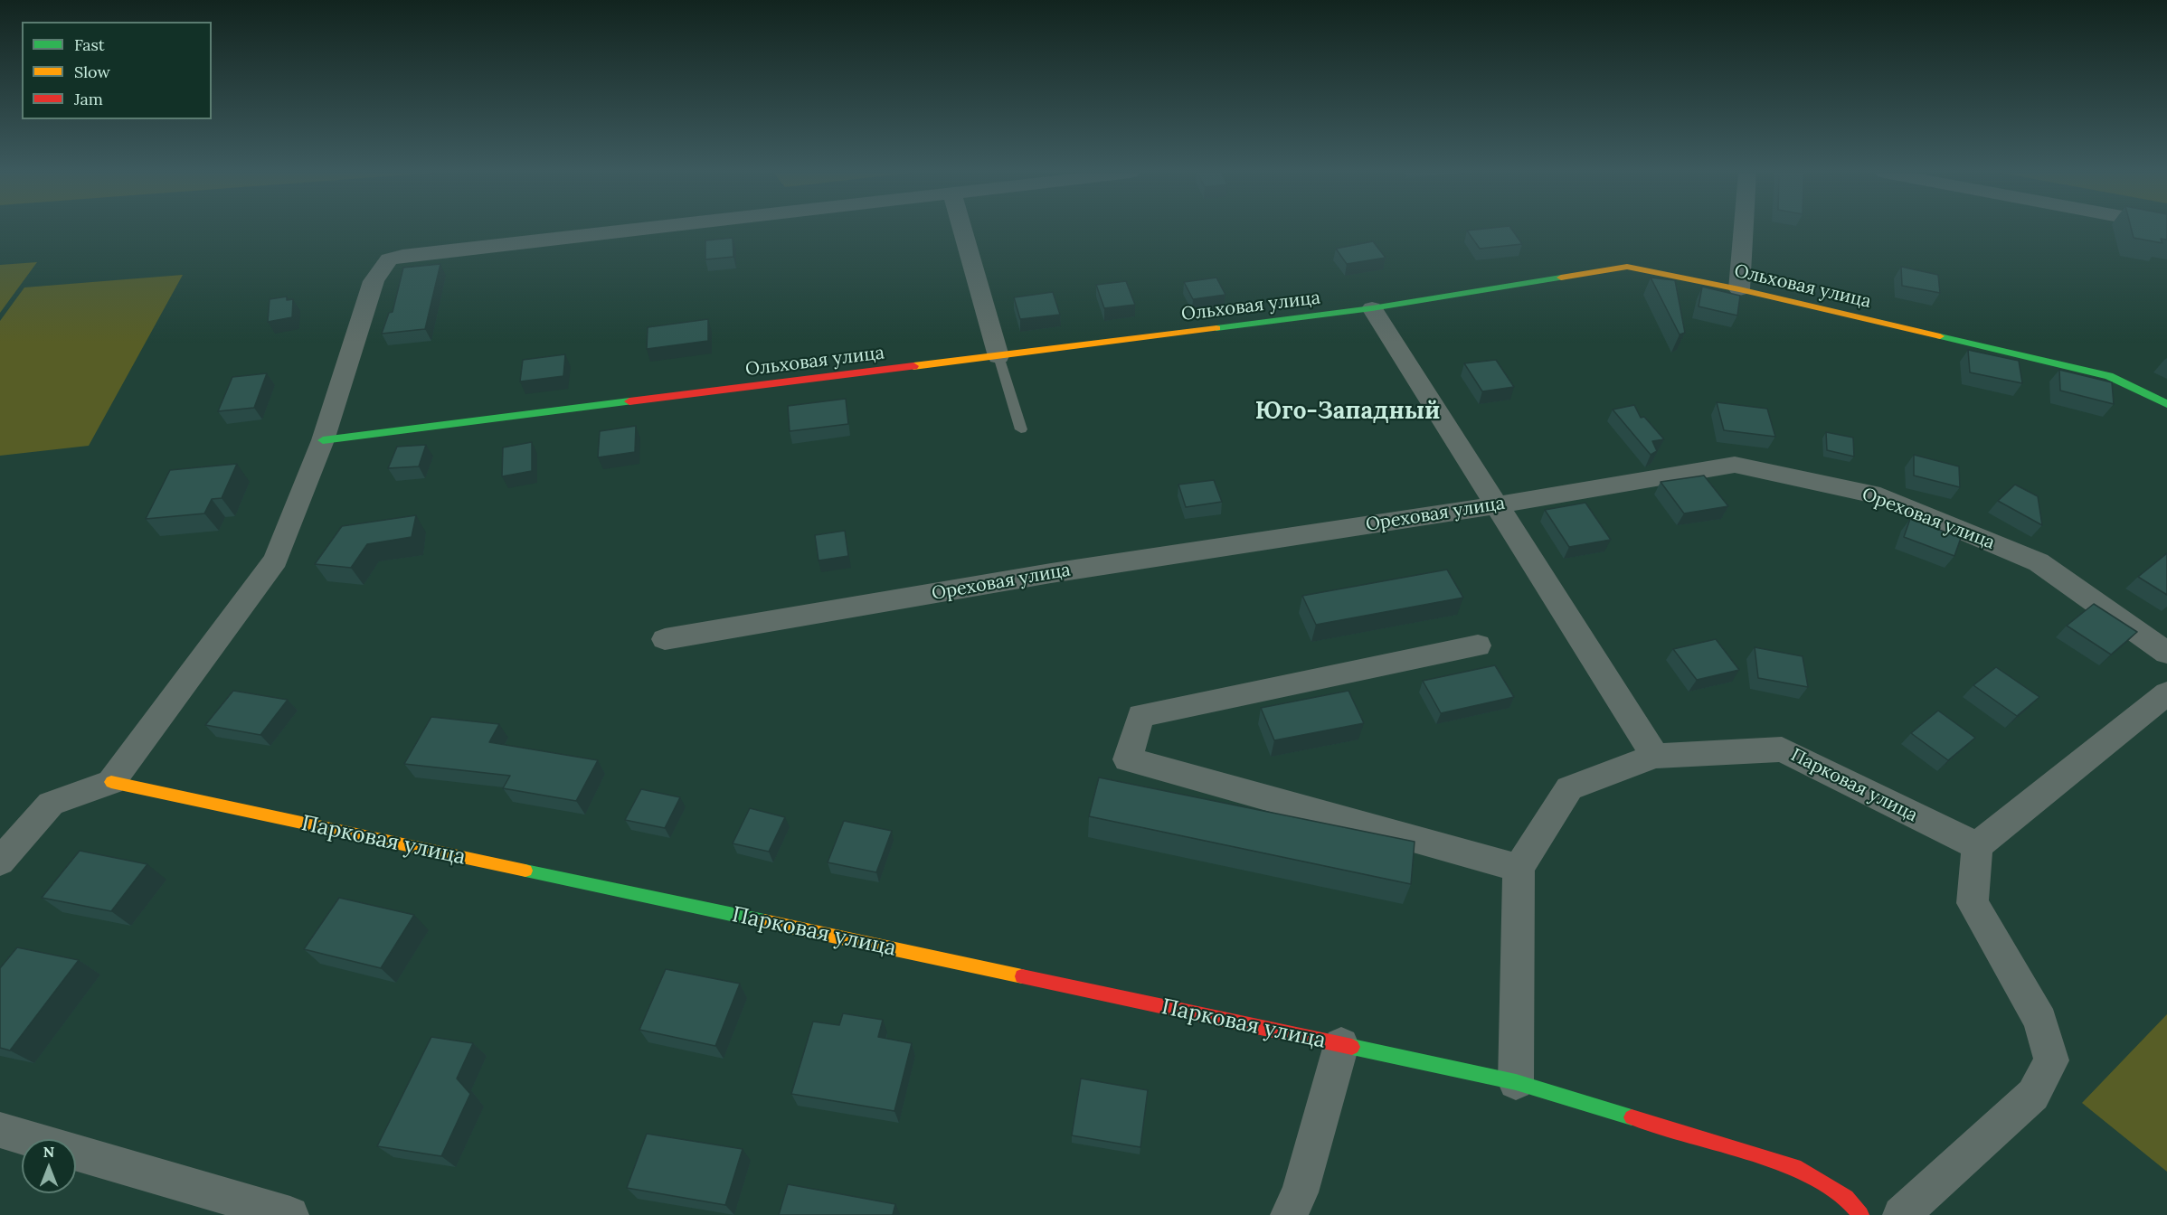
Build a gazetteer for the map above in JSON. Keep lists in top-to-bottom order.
{
  "streets": {
    "street": ["Ольховая улица", "Ореховая улица", "Парковая улица"]
  },
  "districts": ["Юго-Западный"],
  "legend": ["Fast", "Slow", "Jam"],
  "north": "top"
}
